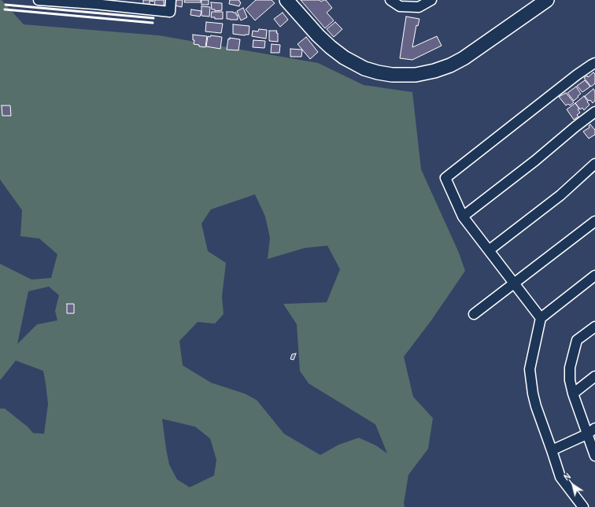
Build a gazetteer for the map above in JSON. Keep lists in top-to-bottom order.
{
  "north": "top left"
}
